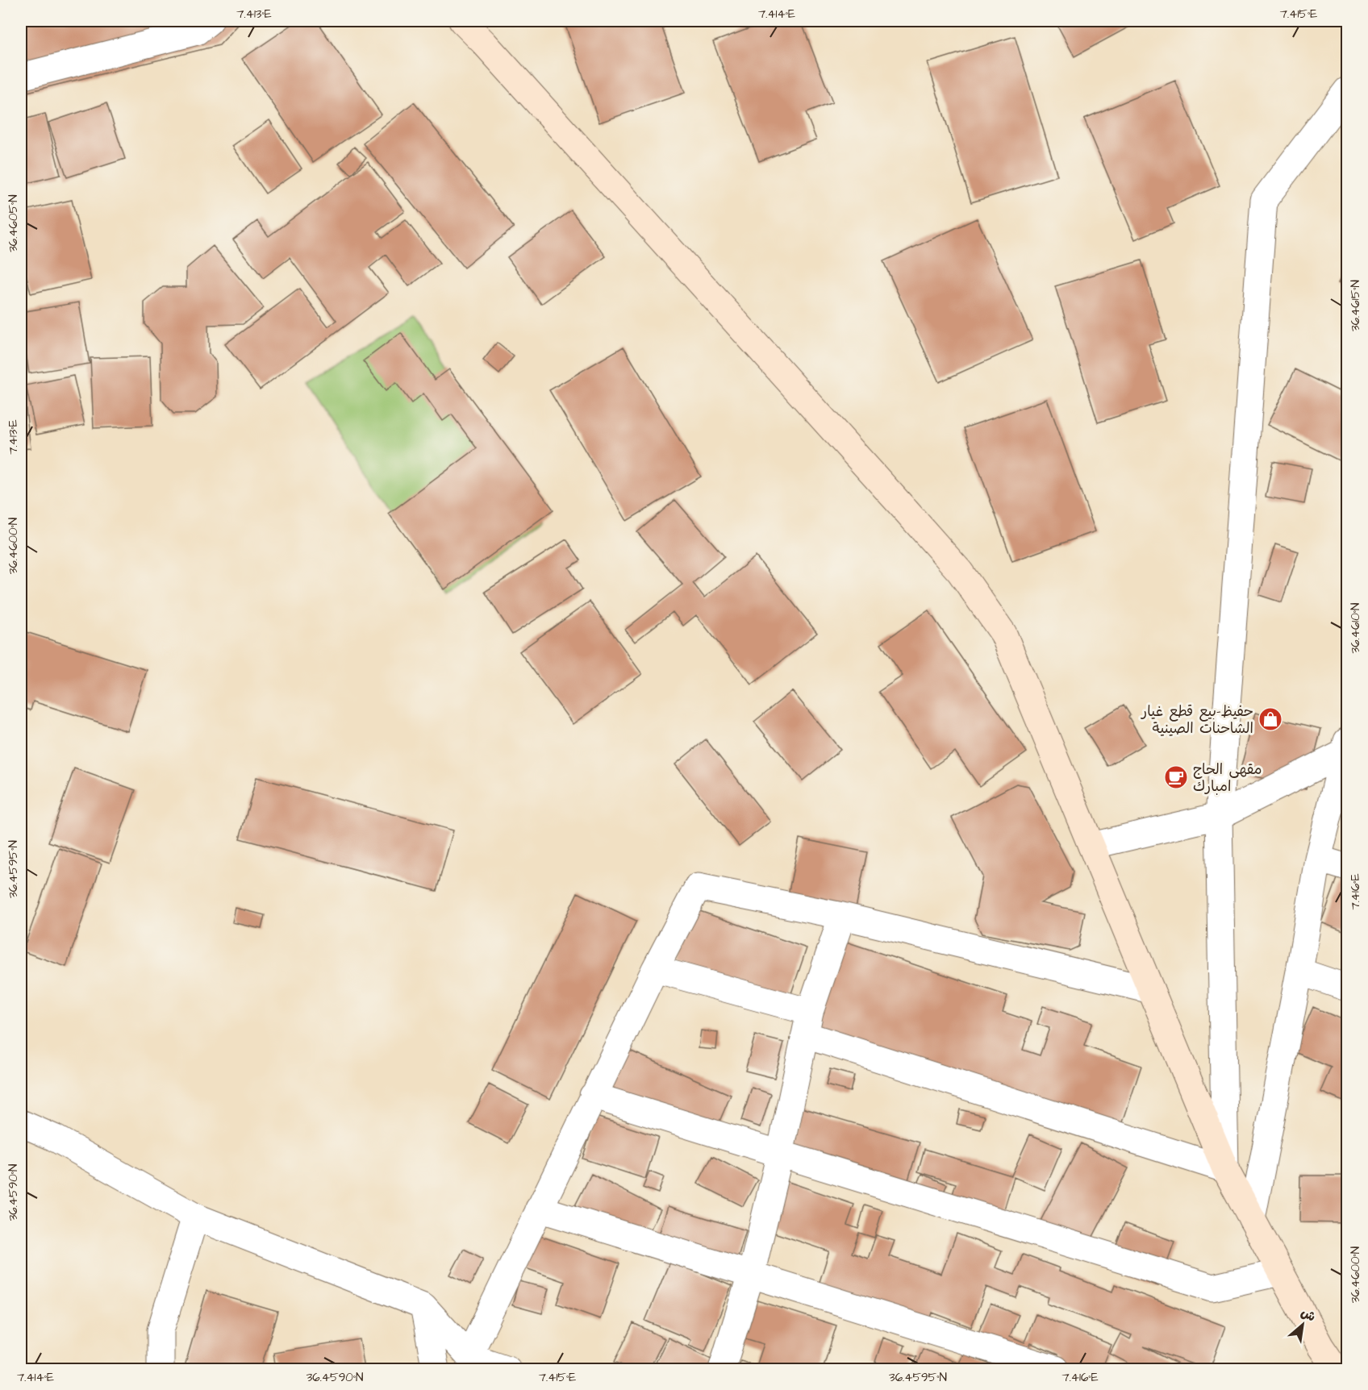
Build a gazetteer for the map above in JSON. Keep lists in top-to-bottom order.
{
  "places": {
    "shop": ["حفيظ-بيع قطع غيار الشاحنات الصينية"],
    "cafe": ["مقهى الحاج امبارك"]
  },
  "north": "top right",
  "coordinates": [
    "7.413°E",
    "7.414°E",
    "7.415°E",
    "36.4605°N",
    "36.4615°N",
    "36.4600°N",
    "36.4610°N",
    "36.4595°N",
    "7.416°E",
    "36.4590°N"
  ]
}
